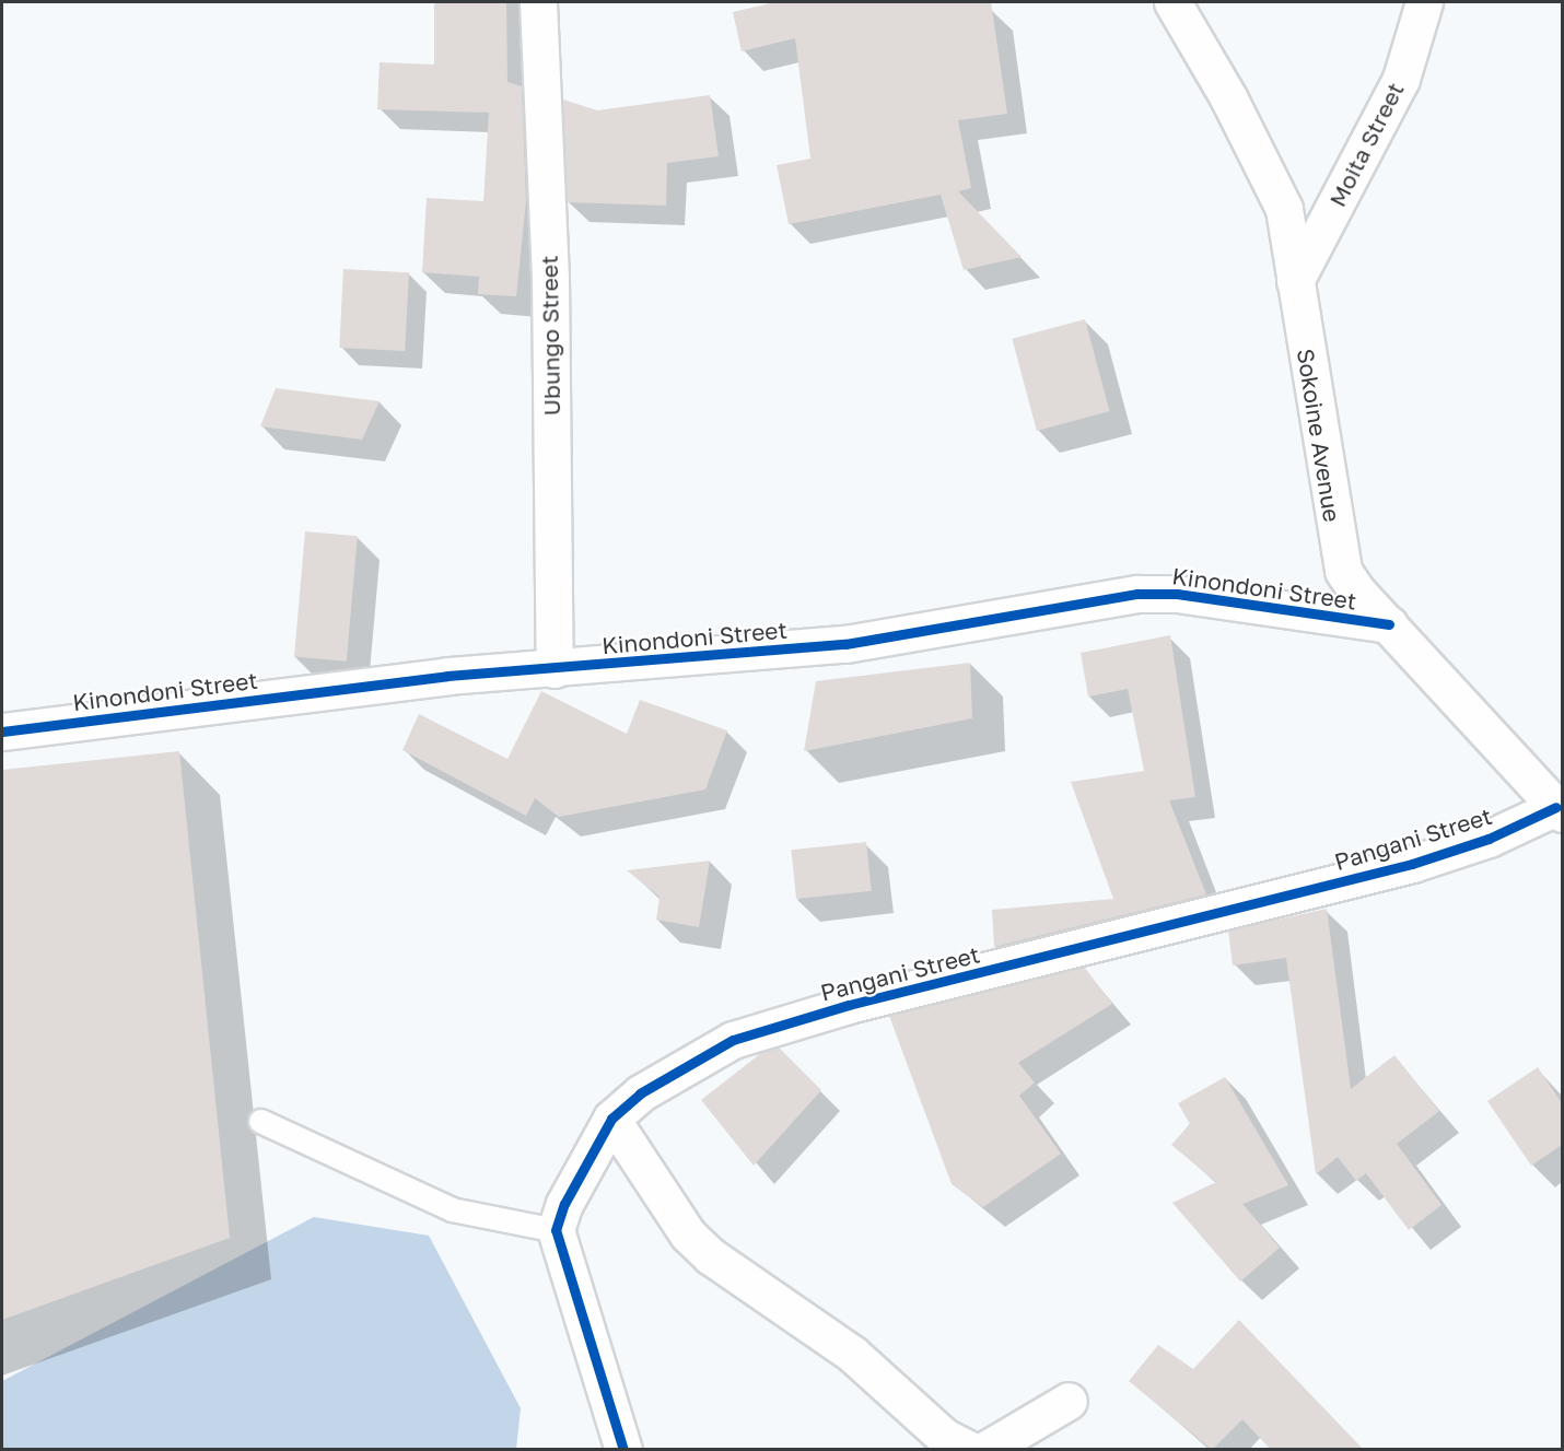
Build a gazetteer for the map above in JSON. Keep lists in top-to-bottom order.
{
  "streets": {
    "street": [
      "Moita Street",
      "Ubungo Street",
      "Sokoine Avenue",
      "Kinondoni Street",
      "Pangani Street"
    ]
  },
  "crossings": [
    ["Moita Street", "Sokoine Avenue"],
    ["Ubungo Street", "Kinondoni Street"],
    ["Sokoine Avenue", "Kinondoni Street"],
    ["Sokoine Avenue", "Pangani Street"]
  ]
}
